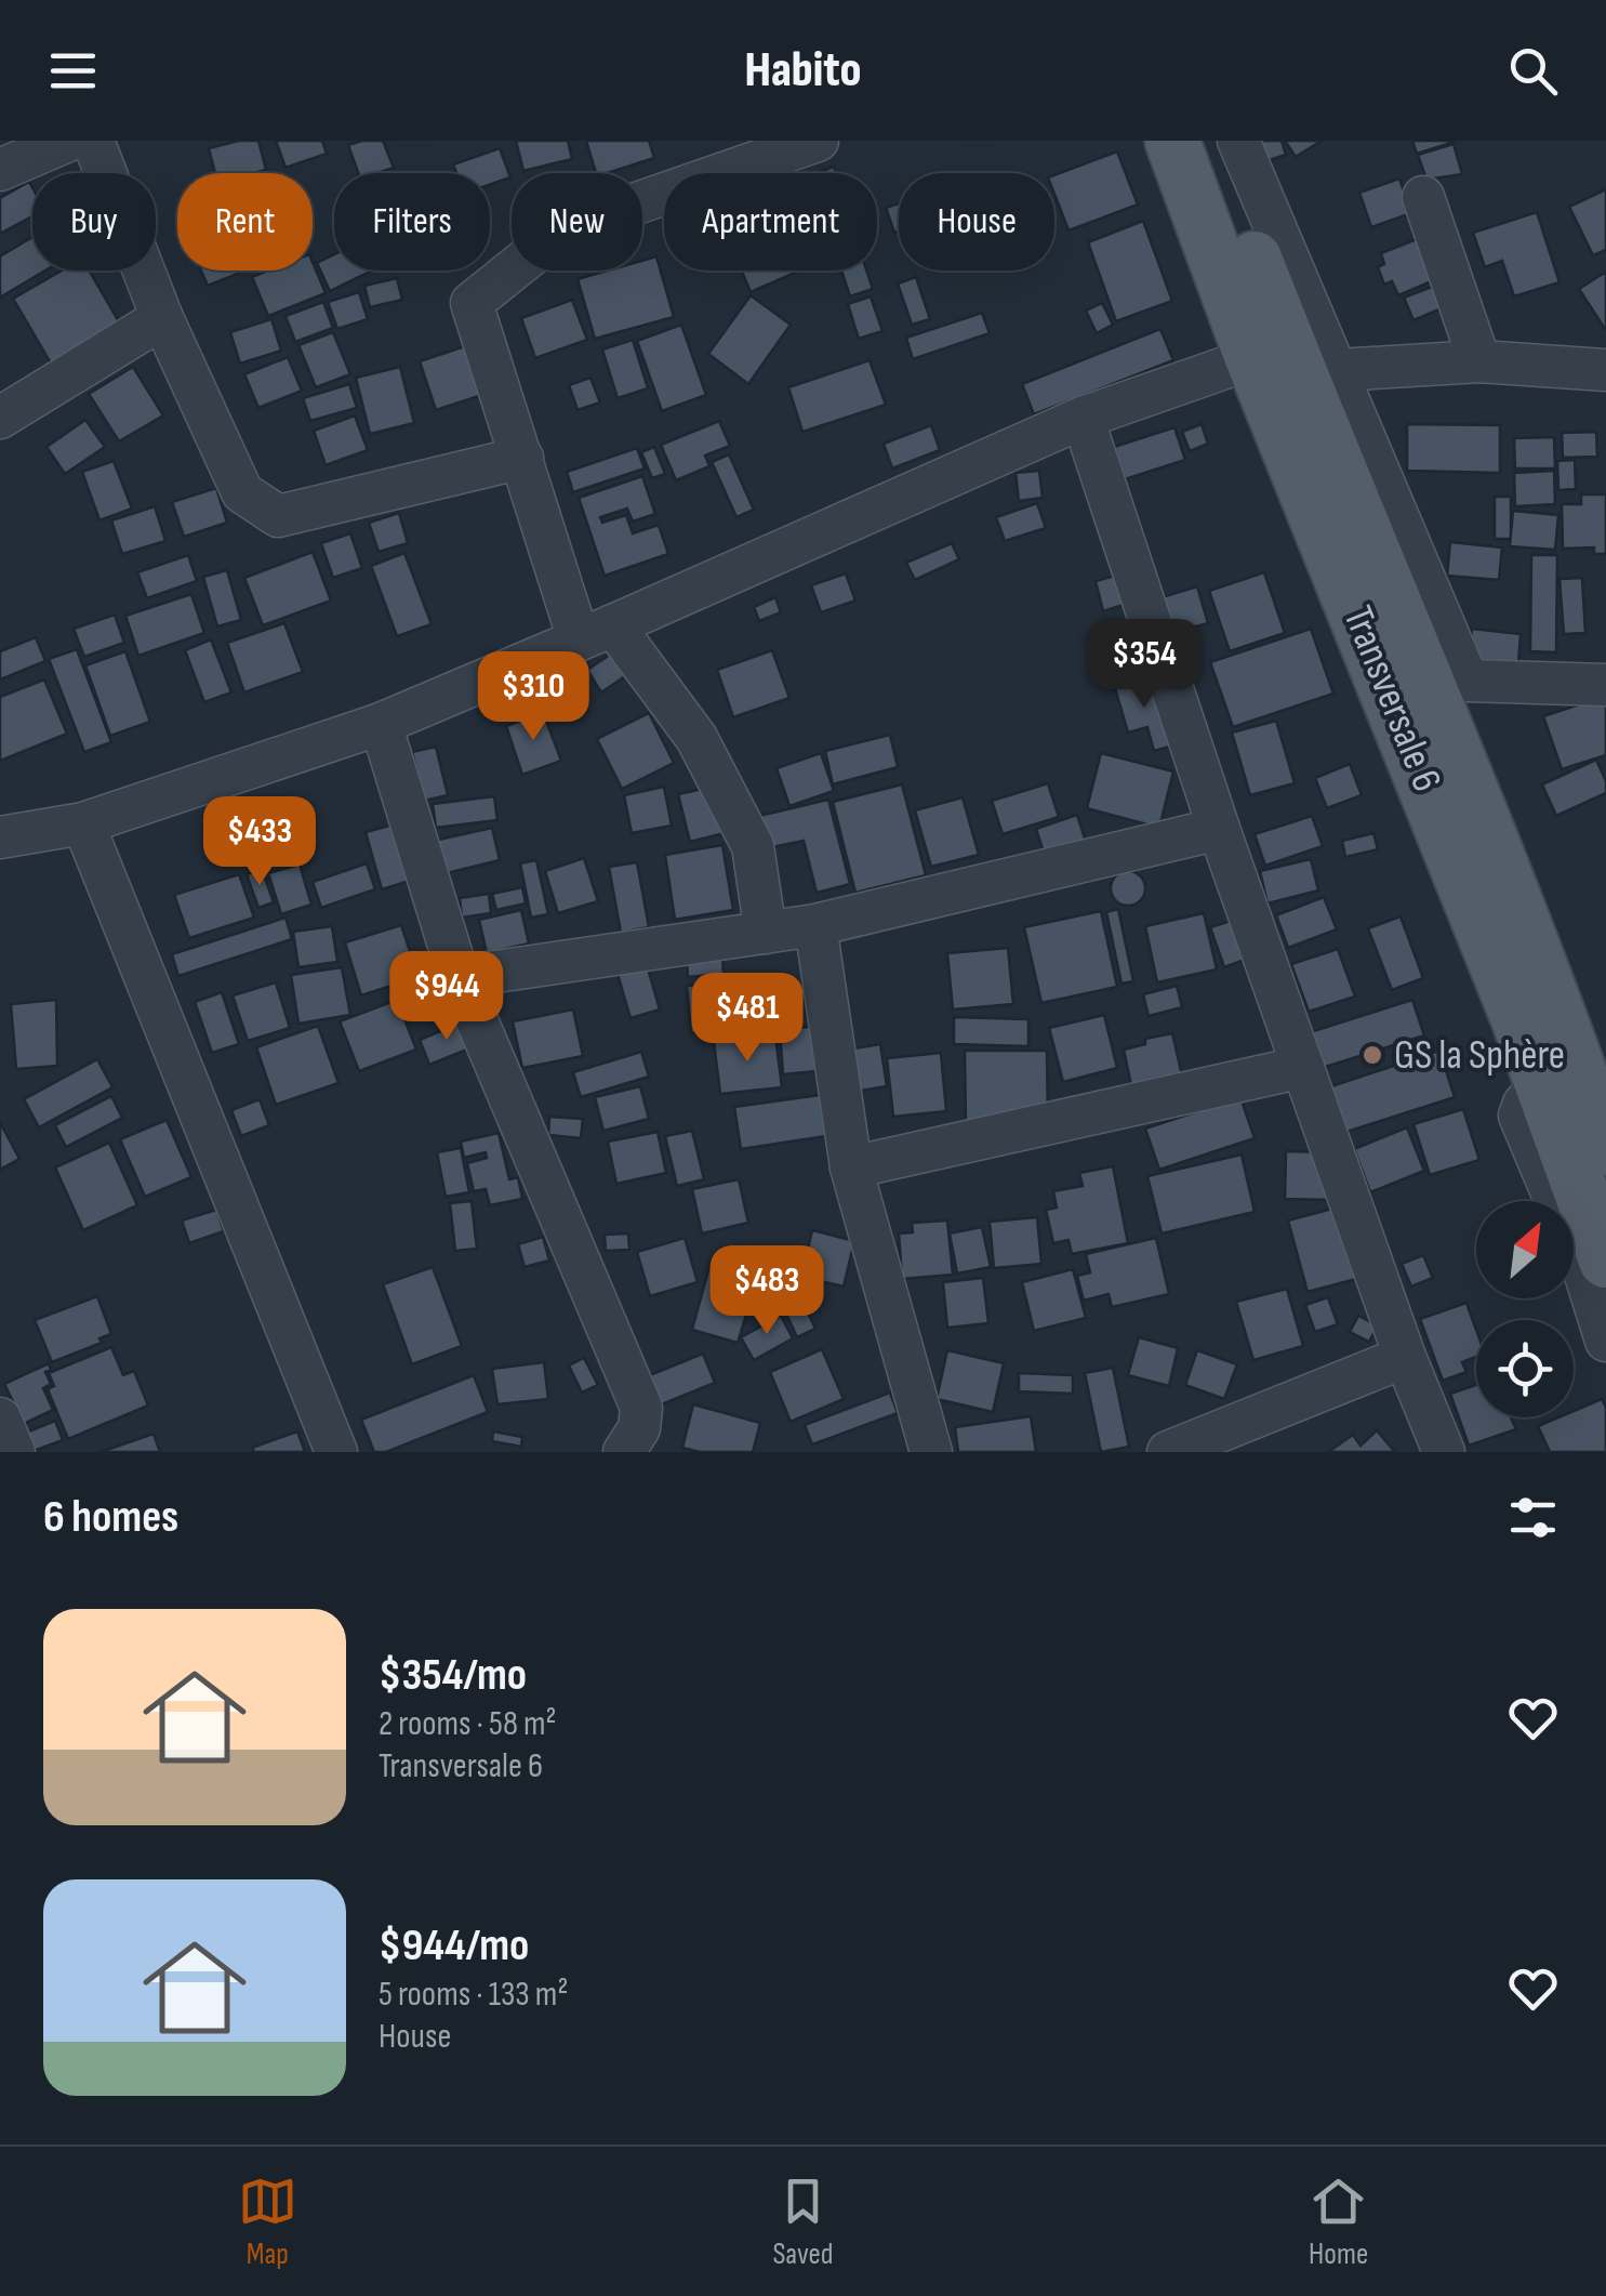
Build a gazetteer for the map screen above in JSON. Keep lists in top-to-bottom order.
{
  "streets": {
    "main road": ["Transversale 6"]
  },
  "places": ["GS la Sphère"],
  "north": "top right",
  "page": {
    "header": "Habito",
    "chip": [
      "Buy",
      "Rent",
      "Filters",
      "New",
      "Apartment",
      "House"
    ],
    "price": [
      "$354",
      "$310",
      "$433",
      "$944",
      "$481",
      "$483"
    ],
    "heading": "6 homes",
    "list": [
      {
        "name": "$354/mo",
        "note": "2 rooms · 58 m² · Transversale 6"
      },
      {
        "name": "$944/mo",
        "note": "5 rooms · 133 m² · House"
      }
    ],
    "tabs": ["Map", "Saved", "Home"]
  }
}
